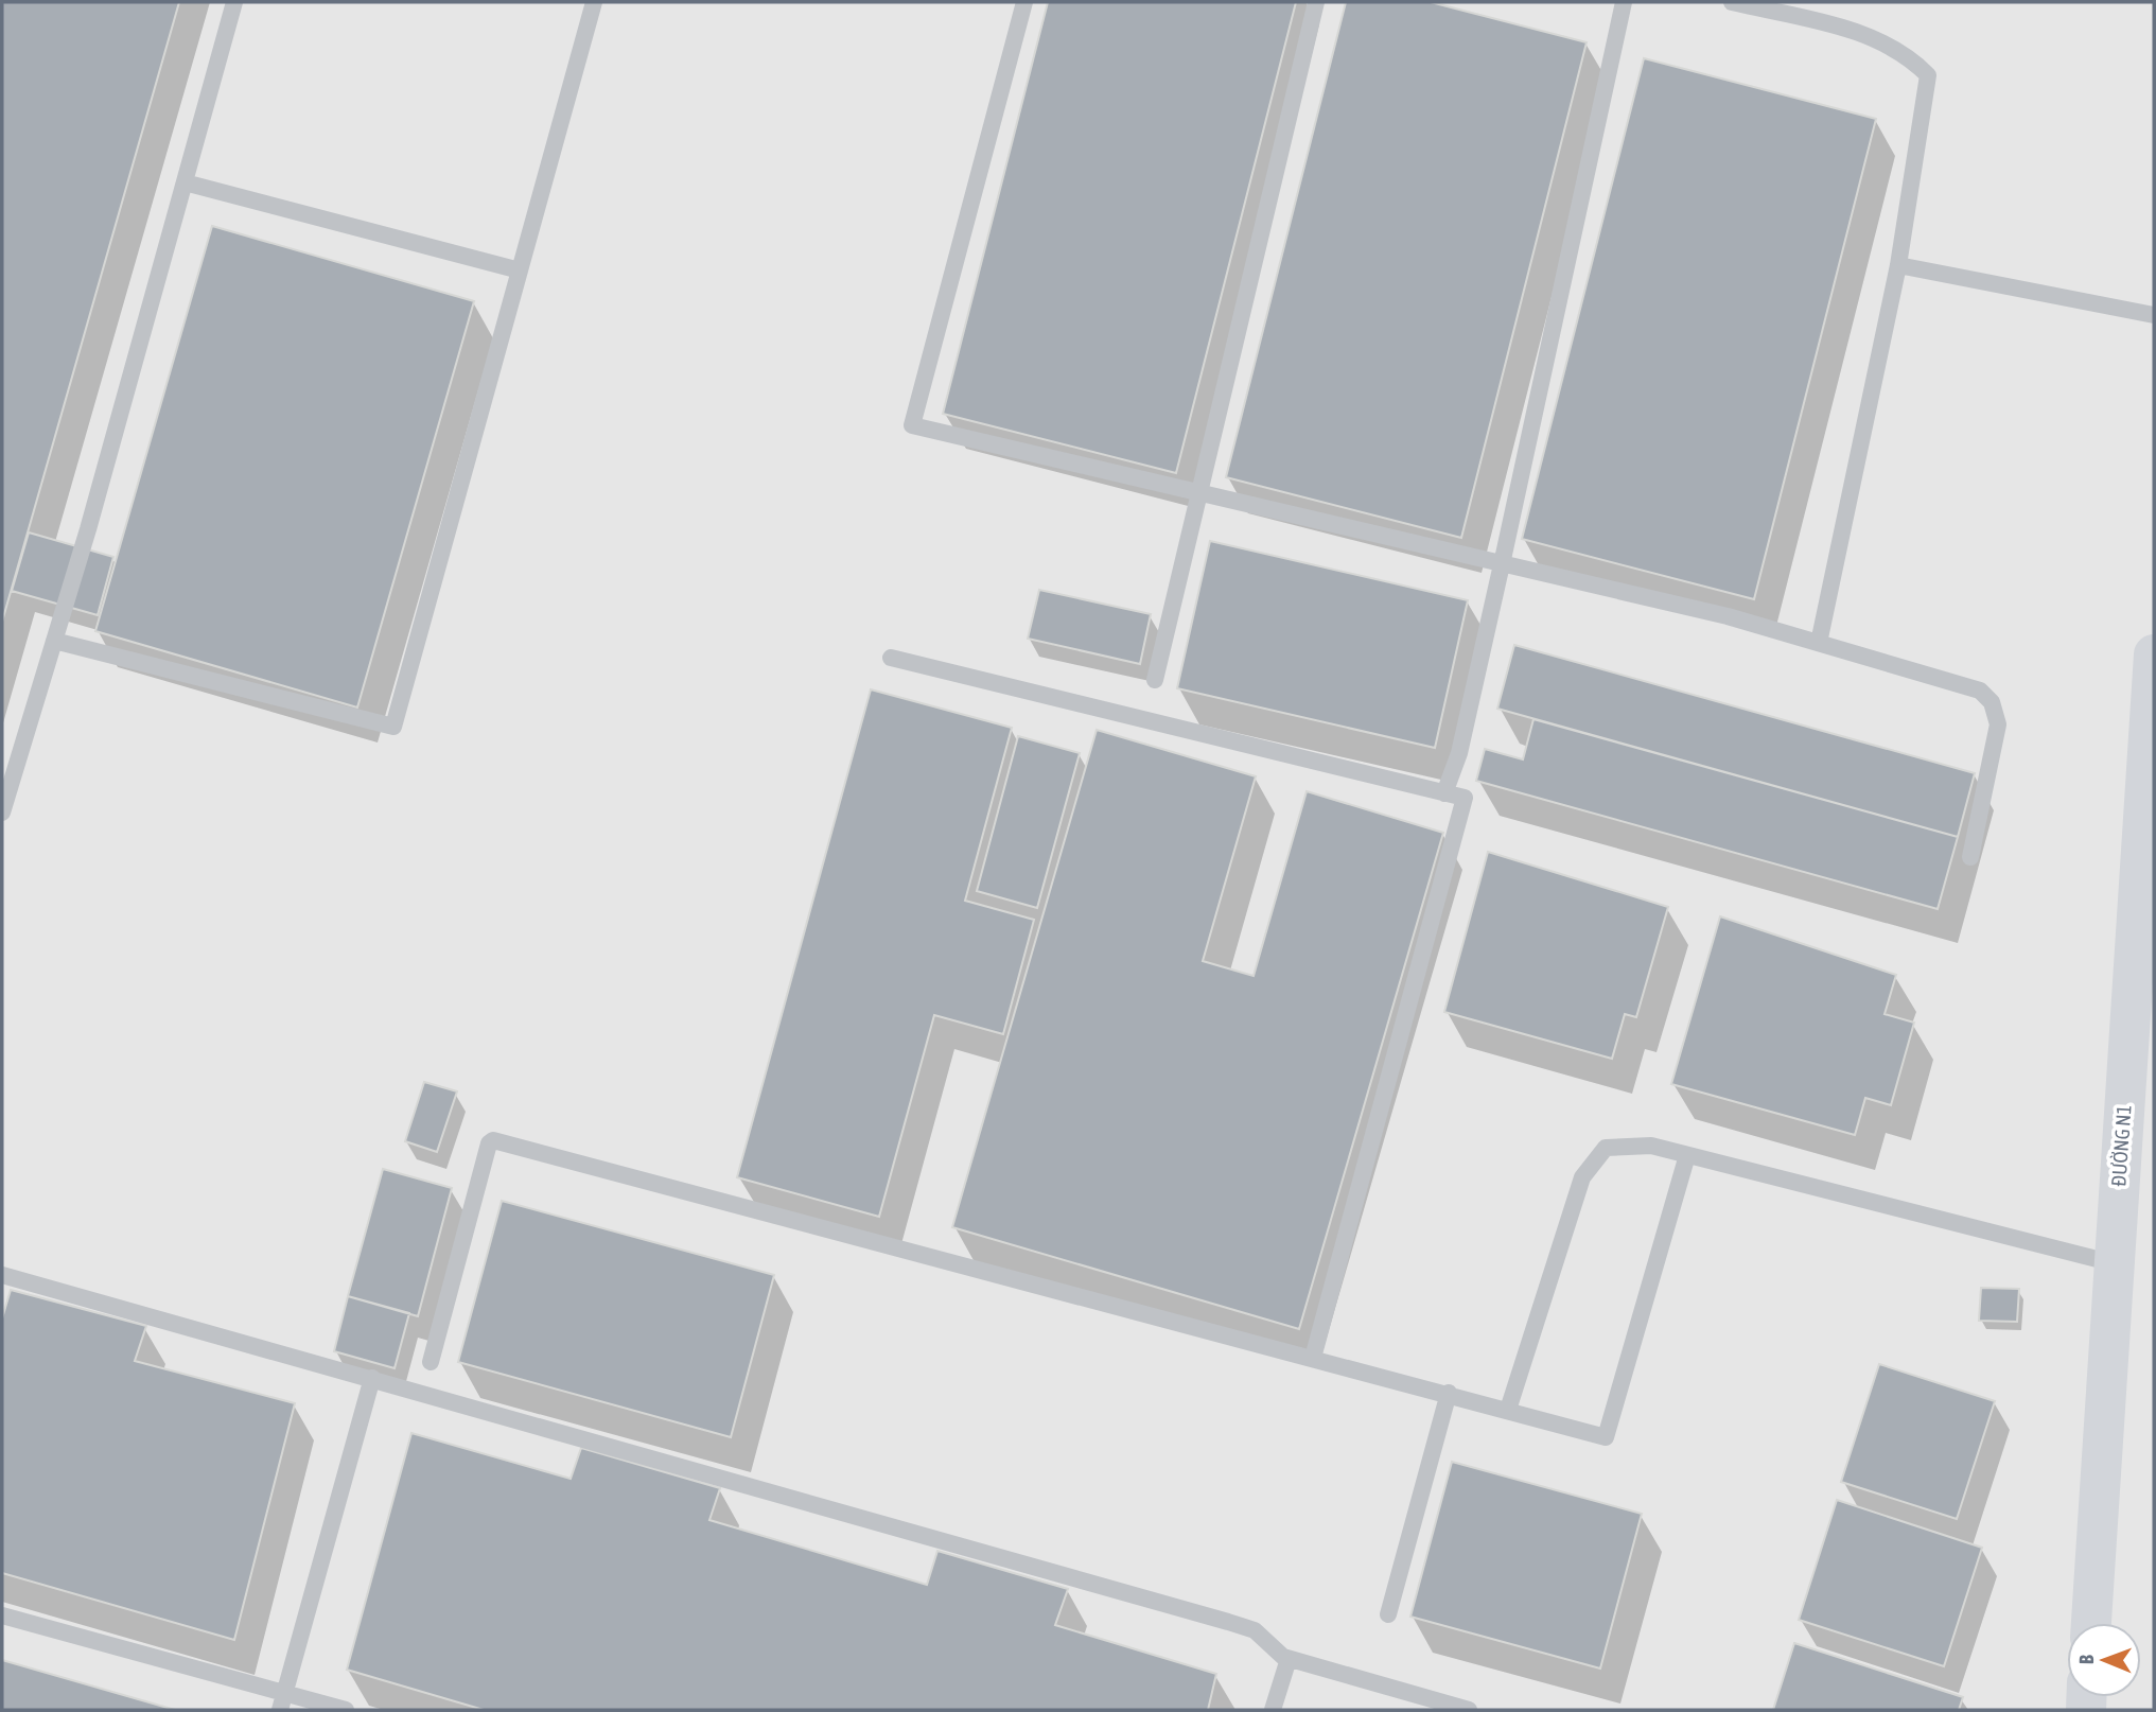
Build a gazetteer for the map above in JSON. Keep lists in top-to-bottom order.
{
  "streets": {
    "street": ["ĐƯỜNG N1"]
  },
  "north": "left"
}
